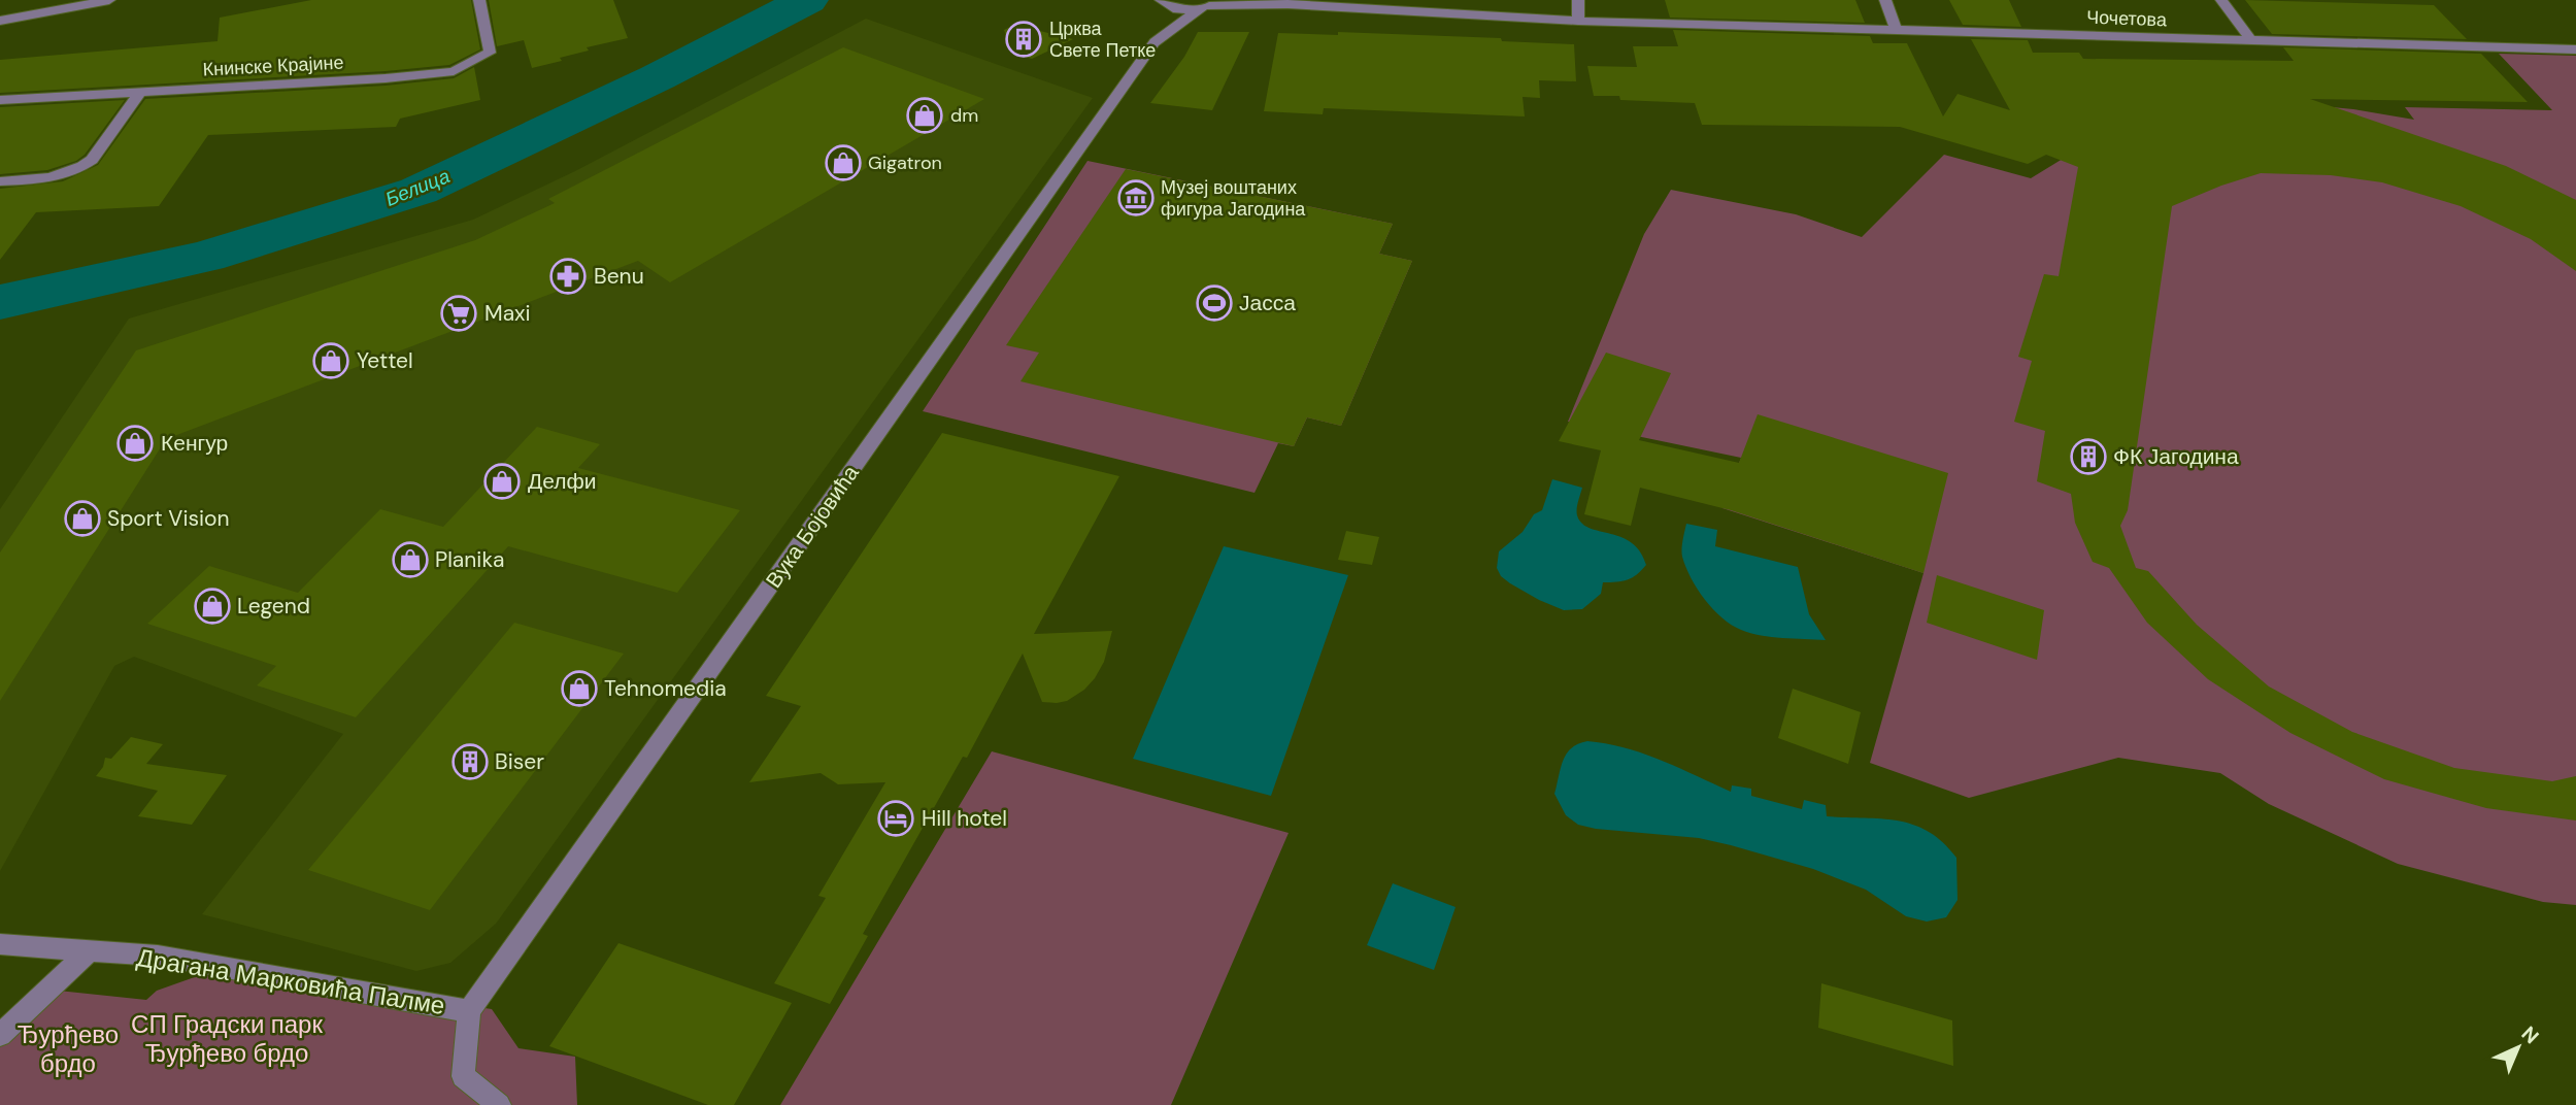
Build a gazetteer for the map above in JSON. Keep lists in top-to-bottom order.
{
  "streets": {
    "street": [
      "Чочетова",
      "Книнске Крајине",
      "Вука Бојовића",
      "Драгана Марковића Палме"
    ]
  },
  "crossings": [
    ["Чочетова", "Вука Бојовића"],
    ["Вука Бојовића", "Драгана Марковића Палме"]
  ],
  "water": ["Белица"],
  "parks": ["СП Градски парк Ђурђево брдо", "Ђурђево брдо"],
  "places": {
    "building": ["Црква Свете Петке", "ФК Јагодина", "Biser"],
    "shop": [
      "dm",
      "Gigatron",
      "Yettel",
      "Кенгур",
      "Делфи",
      "Sport Vision",
      "Planika",
      "Legend",
      "Tehnomedia"
    ],
    "museum": ["Музеј воштаних фигура Јагодина"],
    "pharmacy": ["Benu"],
    "sports": ["Јасса"],
    "supermarket": ["Maxi"],
    "hotel": ["Hill hotel"]
  },
  "north": "top right"
}
